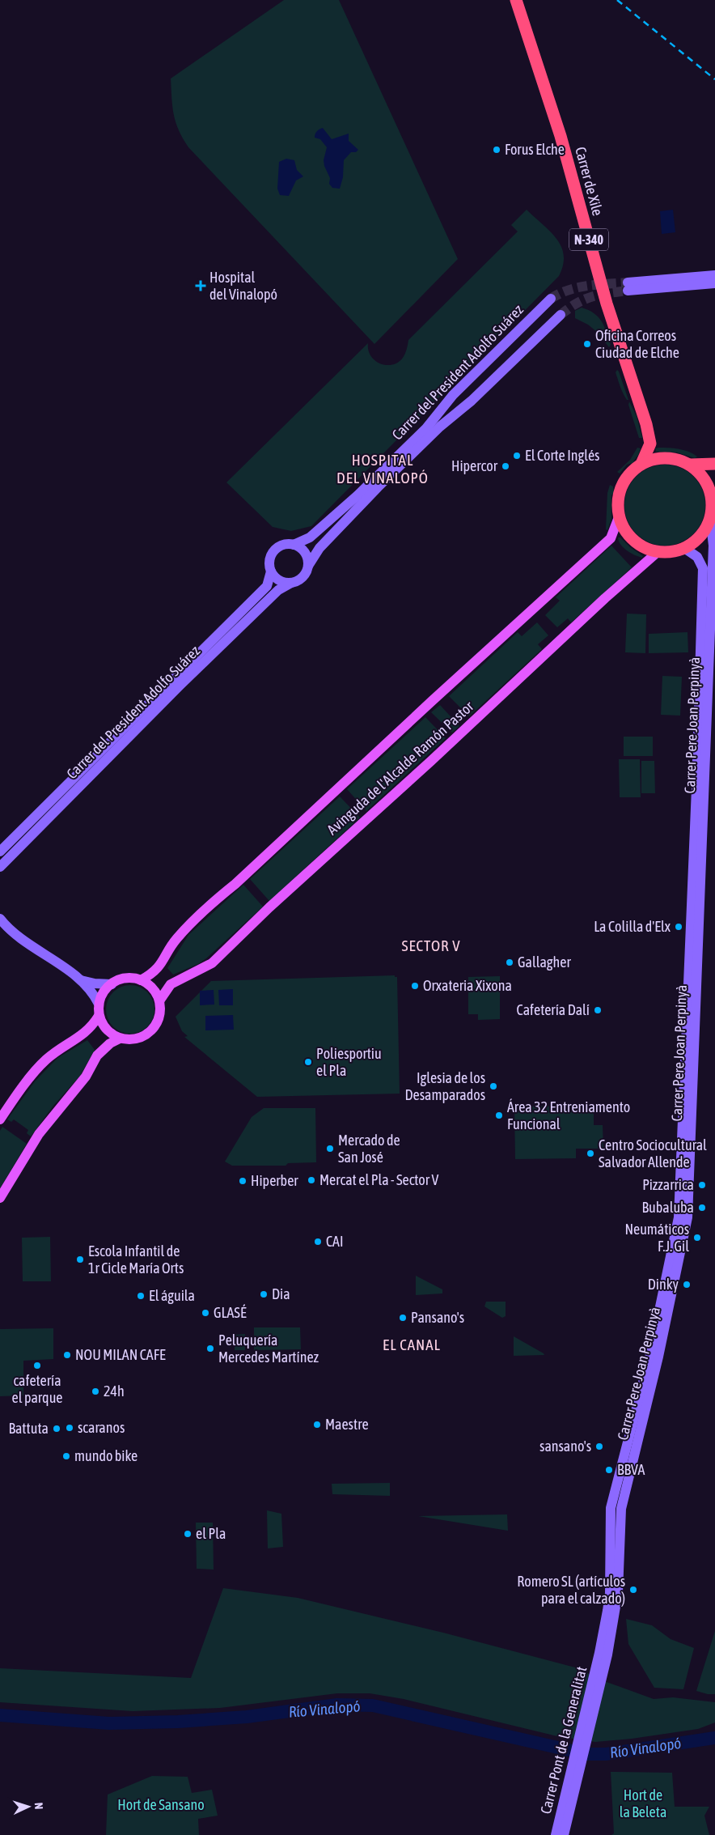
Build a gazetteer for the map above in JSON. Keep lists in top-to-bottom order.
{
  "streets": {
    "highway": ["Carrer de Xile", "N-340"],
    "main road": [
      "Carrer del President Adolfo Suárez",
      "Carrer Pere Joan Perpinyà",
      "Avinguda de l'Alcalde Ramón Pastor",
      "Carrer Pont de la Generalitat"
    ]
  },
  "crossings": [
    ["Carrer de Xile", "N-340"],
    ["Carrer de Xile", "Carrer Pere Joan Perpinyà"],
    ["Carrer de Xile", "Avinguda de l'Alcalde Ramón Pastor"],
    ["N-340", "Carrer Pere Joan Perpinyà"],
    ["N-340", "Avinguda de l'Alcalde Ramón Pastor"],
    ["Carrer Pere Joan Perpinyà", "Avinguda de l'Alcalde Ramón Pastor"],
    ["Carrer Pere Joan Perpinyà", "Carrer Pont de la Generalitat"]
  ],
  "districts": ["HOSPITAL DEL VINALOPÓ", "SECTOR V", "EL CANAL"],
  "water": ["Río Vinalopó"],
  "parks": ["Hort de la Beleta", "Hort de Sansano"],
  "places": {
    "other": [
      "Forus Elche",
      "Oficina Correos Ciudad de Elche",
      "El Corte Inglés",
      "Hipercor",
      "La Colilla d'Elx",
      "Gallagher",
      "Orxateria Xixona",
      "Cafetería Dalí",
      "Poliesportiu el Pla",
      "Iglesia de los Desamparados",
      "Área 32 Entreniamento Funcional",
      "Mercado de San José",
      "Centro Sociocultural Salvador Allende",
      "Mercat el Pla - Sector V",
      "Hiperber",
      "Pizzarrica",
      "Bubaluba",
      "Neumáticos F.J. Gil",
      "CAI",
      "Escola Infantil de 1r Cicle María Orts",
      "Dinky",
      "Dia",
      "El águila",
      "GLASÉ",
      "Pansano's",
      "Peluquería Mercedes Martínez",
      "NOU MILAN CAFE",
      "cafetería el parque",
      "24h",
      "Maestre",
      "scaranos",
      "Battuta",
      "sansano's",
      "mundo bike",
      "BBVA",
      "el Pla",
      "Romero SL (artículos para el calzado)"
    ],
    "health": ["Hospital del Vinalopó"]
  },
  "north": "right"
}
